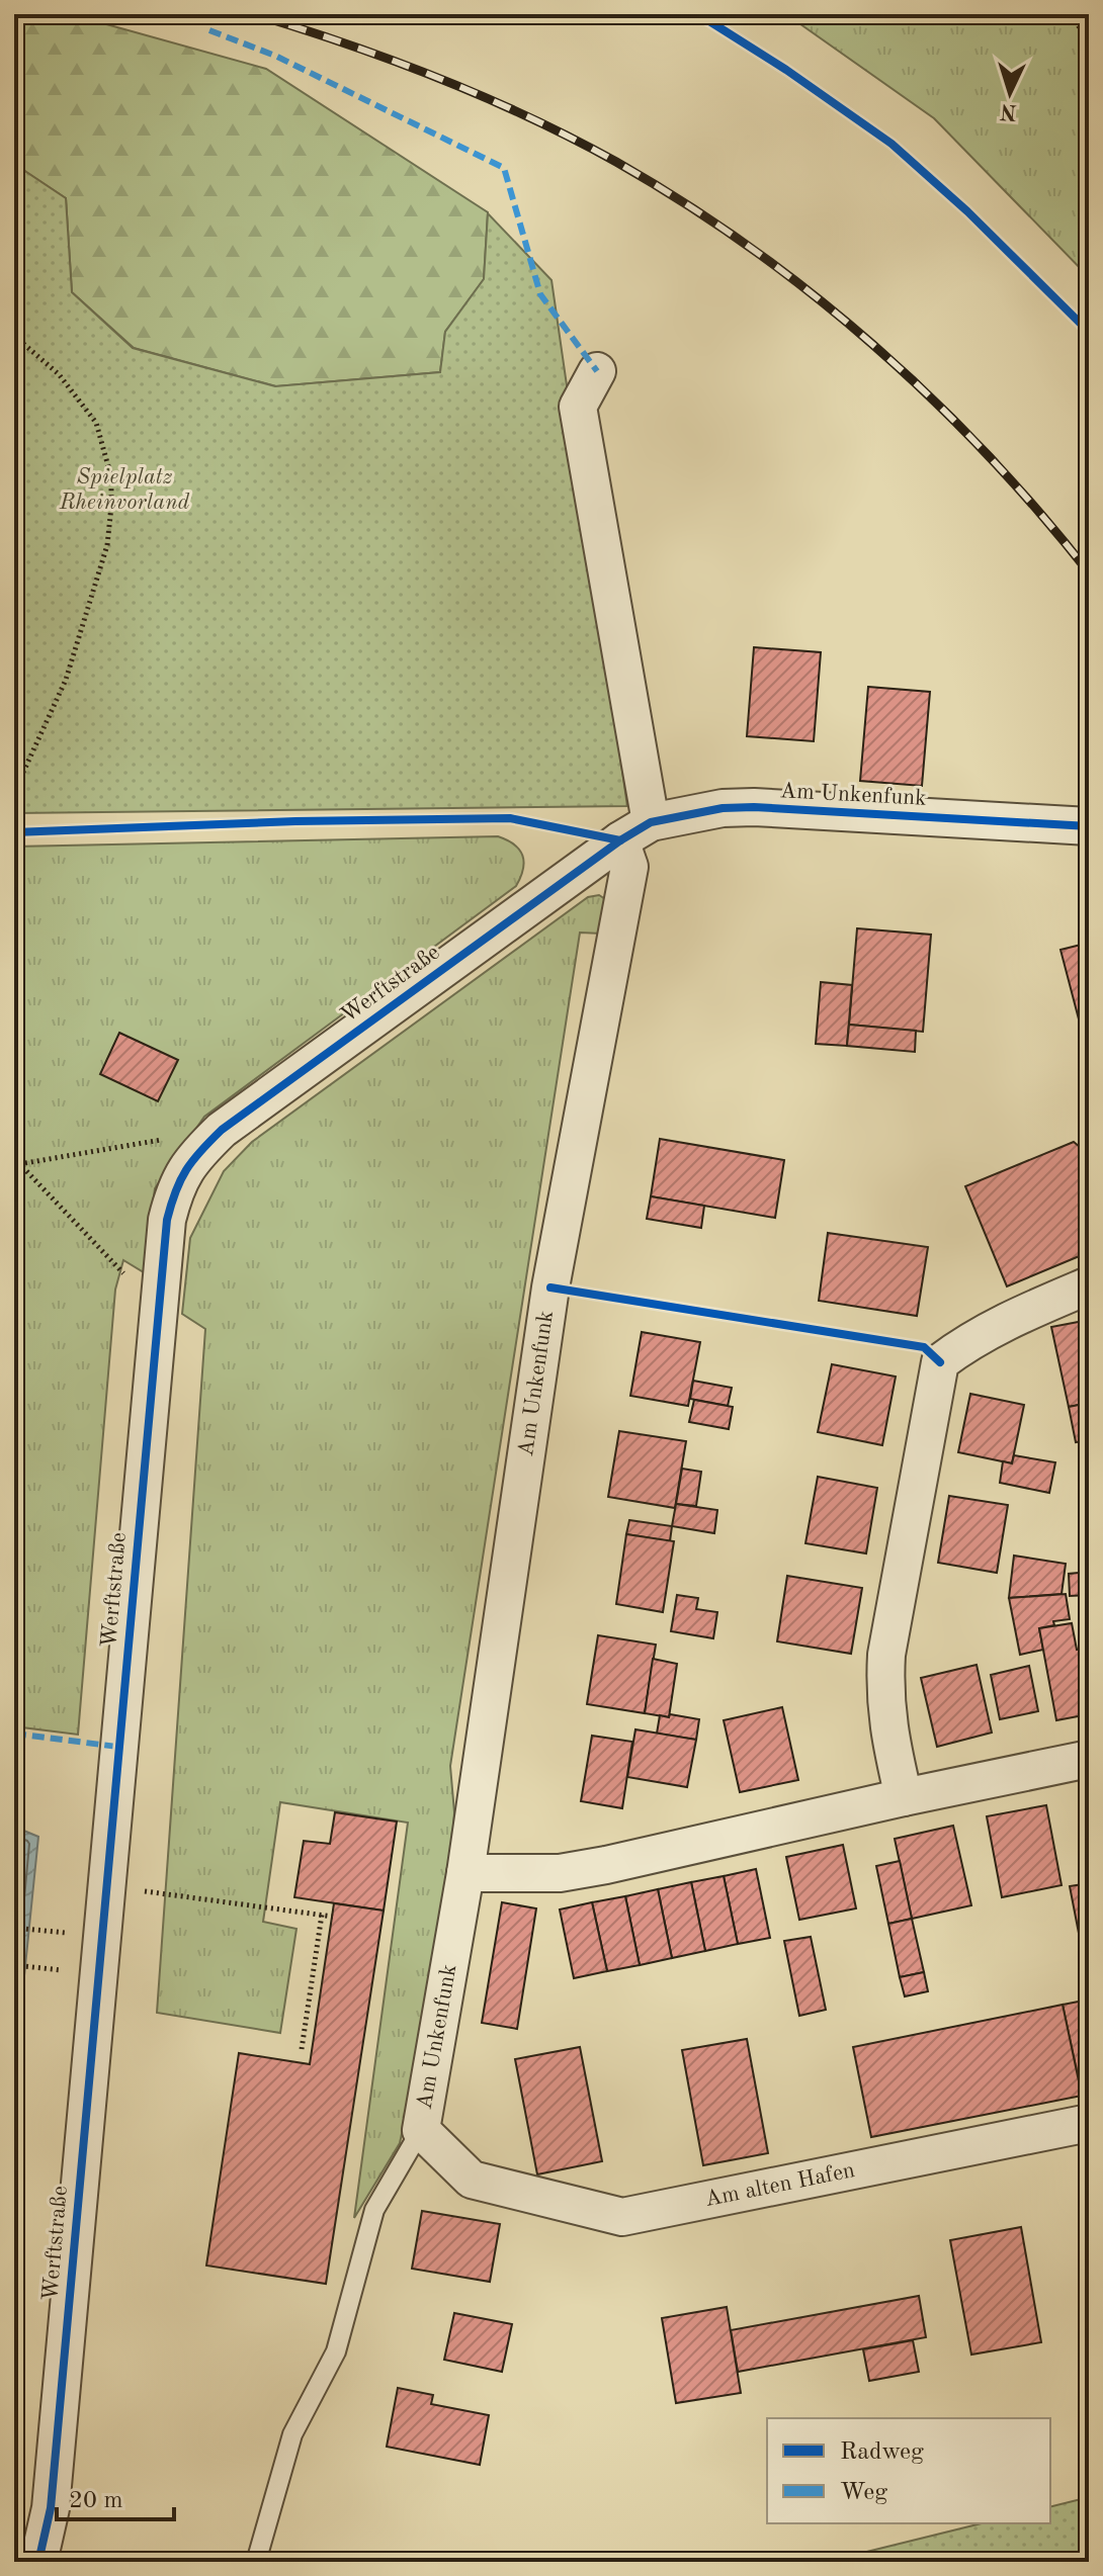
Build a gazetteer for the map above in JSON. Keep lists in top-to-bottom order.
{
  "streets": {
    "street": ["Am Unkenfunk", "Werftstraße", "Am alten Hafen"]
  },
  "crossings": [
    ["Am Unkenfunk", "Werftstraße"],
    ["Am Unkenfunk", "Am alten Hafen"]
  ],
  "parks": ["Spielplatz Rheinvorland"],
  "legend": ["Radweg", "Weg"],
  "scale_bar": "20 m",
  "north": "bottom"
}
